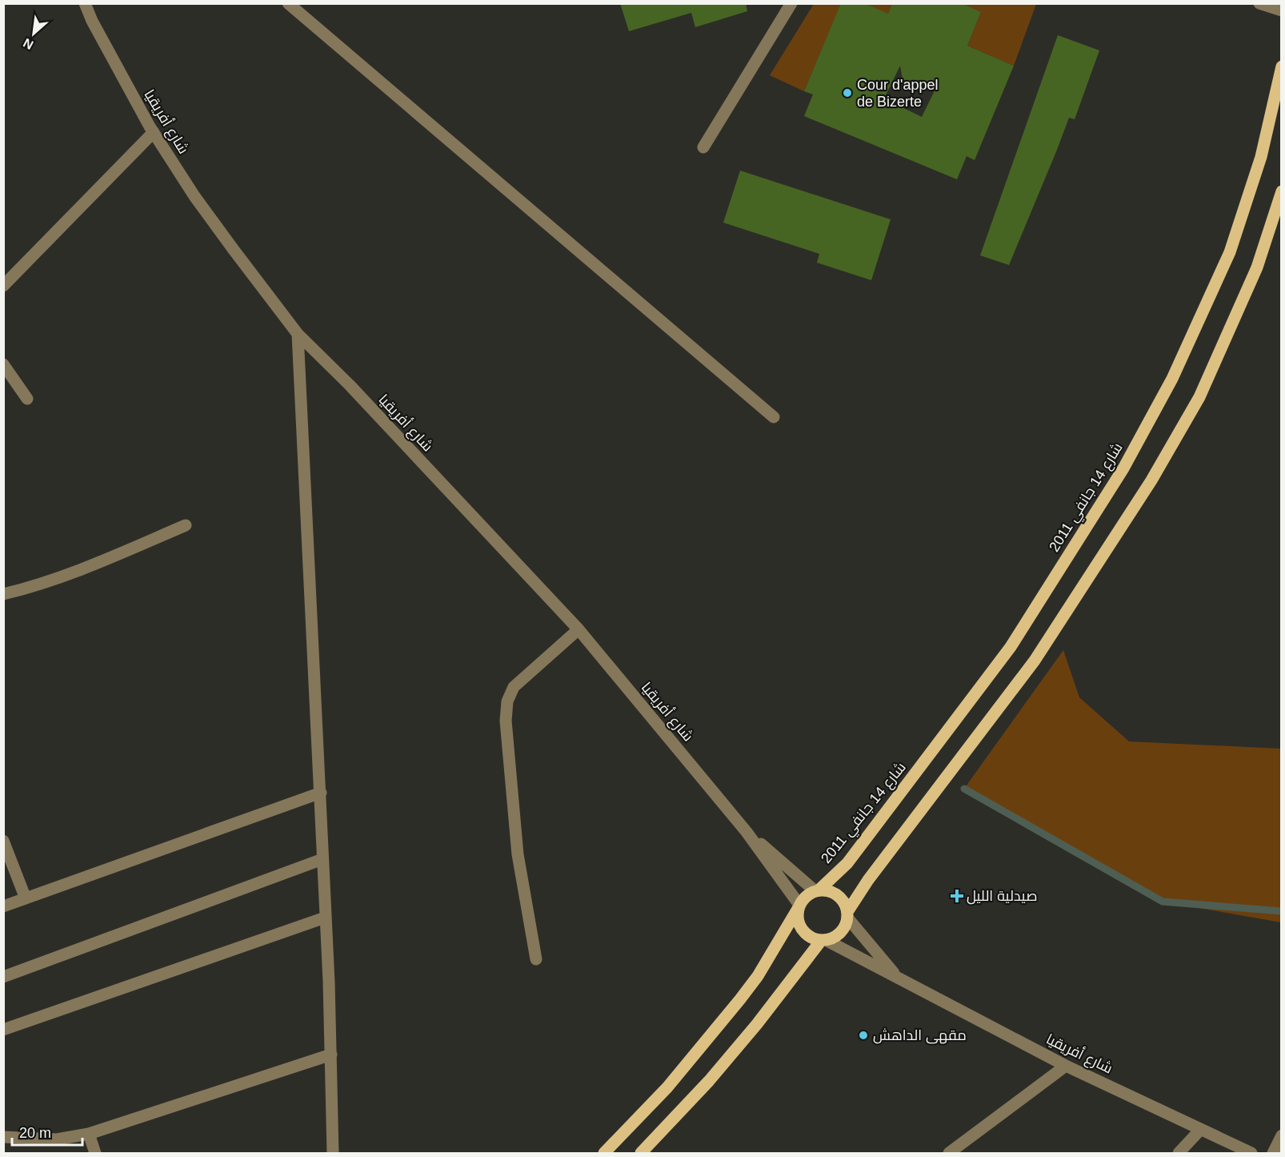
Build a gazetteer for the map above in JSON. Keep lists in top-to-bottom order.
{
  "streets": {
    "main road": ["شارع 14 جانفي 2011"],
    "street": ["شارع أفريقيا"]
  },
  "crossings": [
    ["شارع أفريقيا", "شارع 14 جانفي 2011"]
  ],
  "places": {
    "other": ["Cour d'appel de Bizerte", "مقهى الداهش"],
    "health": ["صيدلية الليل"]
  },
  "scale_bar": "20 m",
  "north": "bottom left"
}
